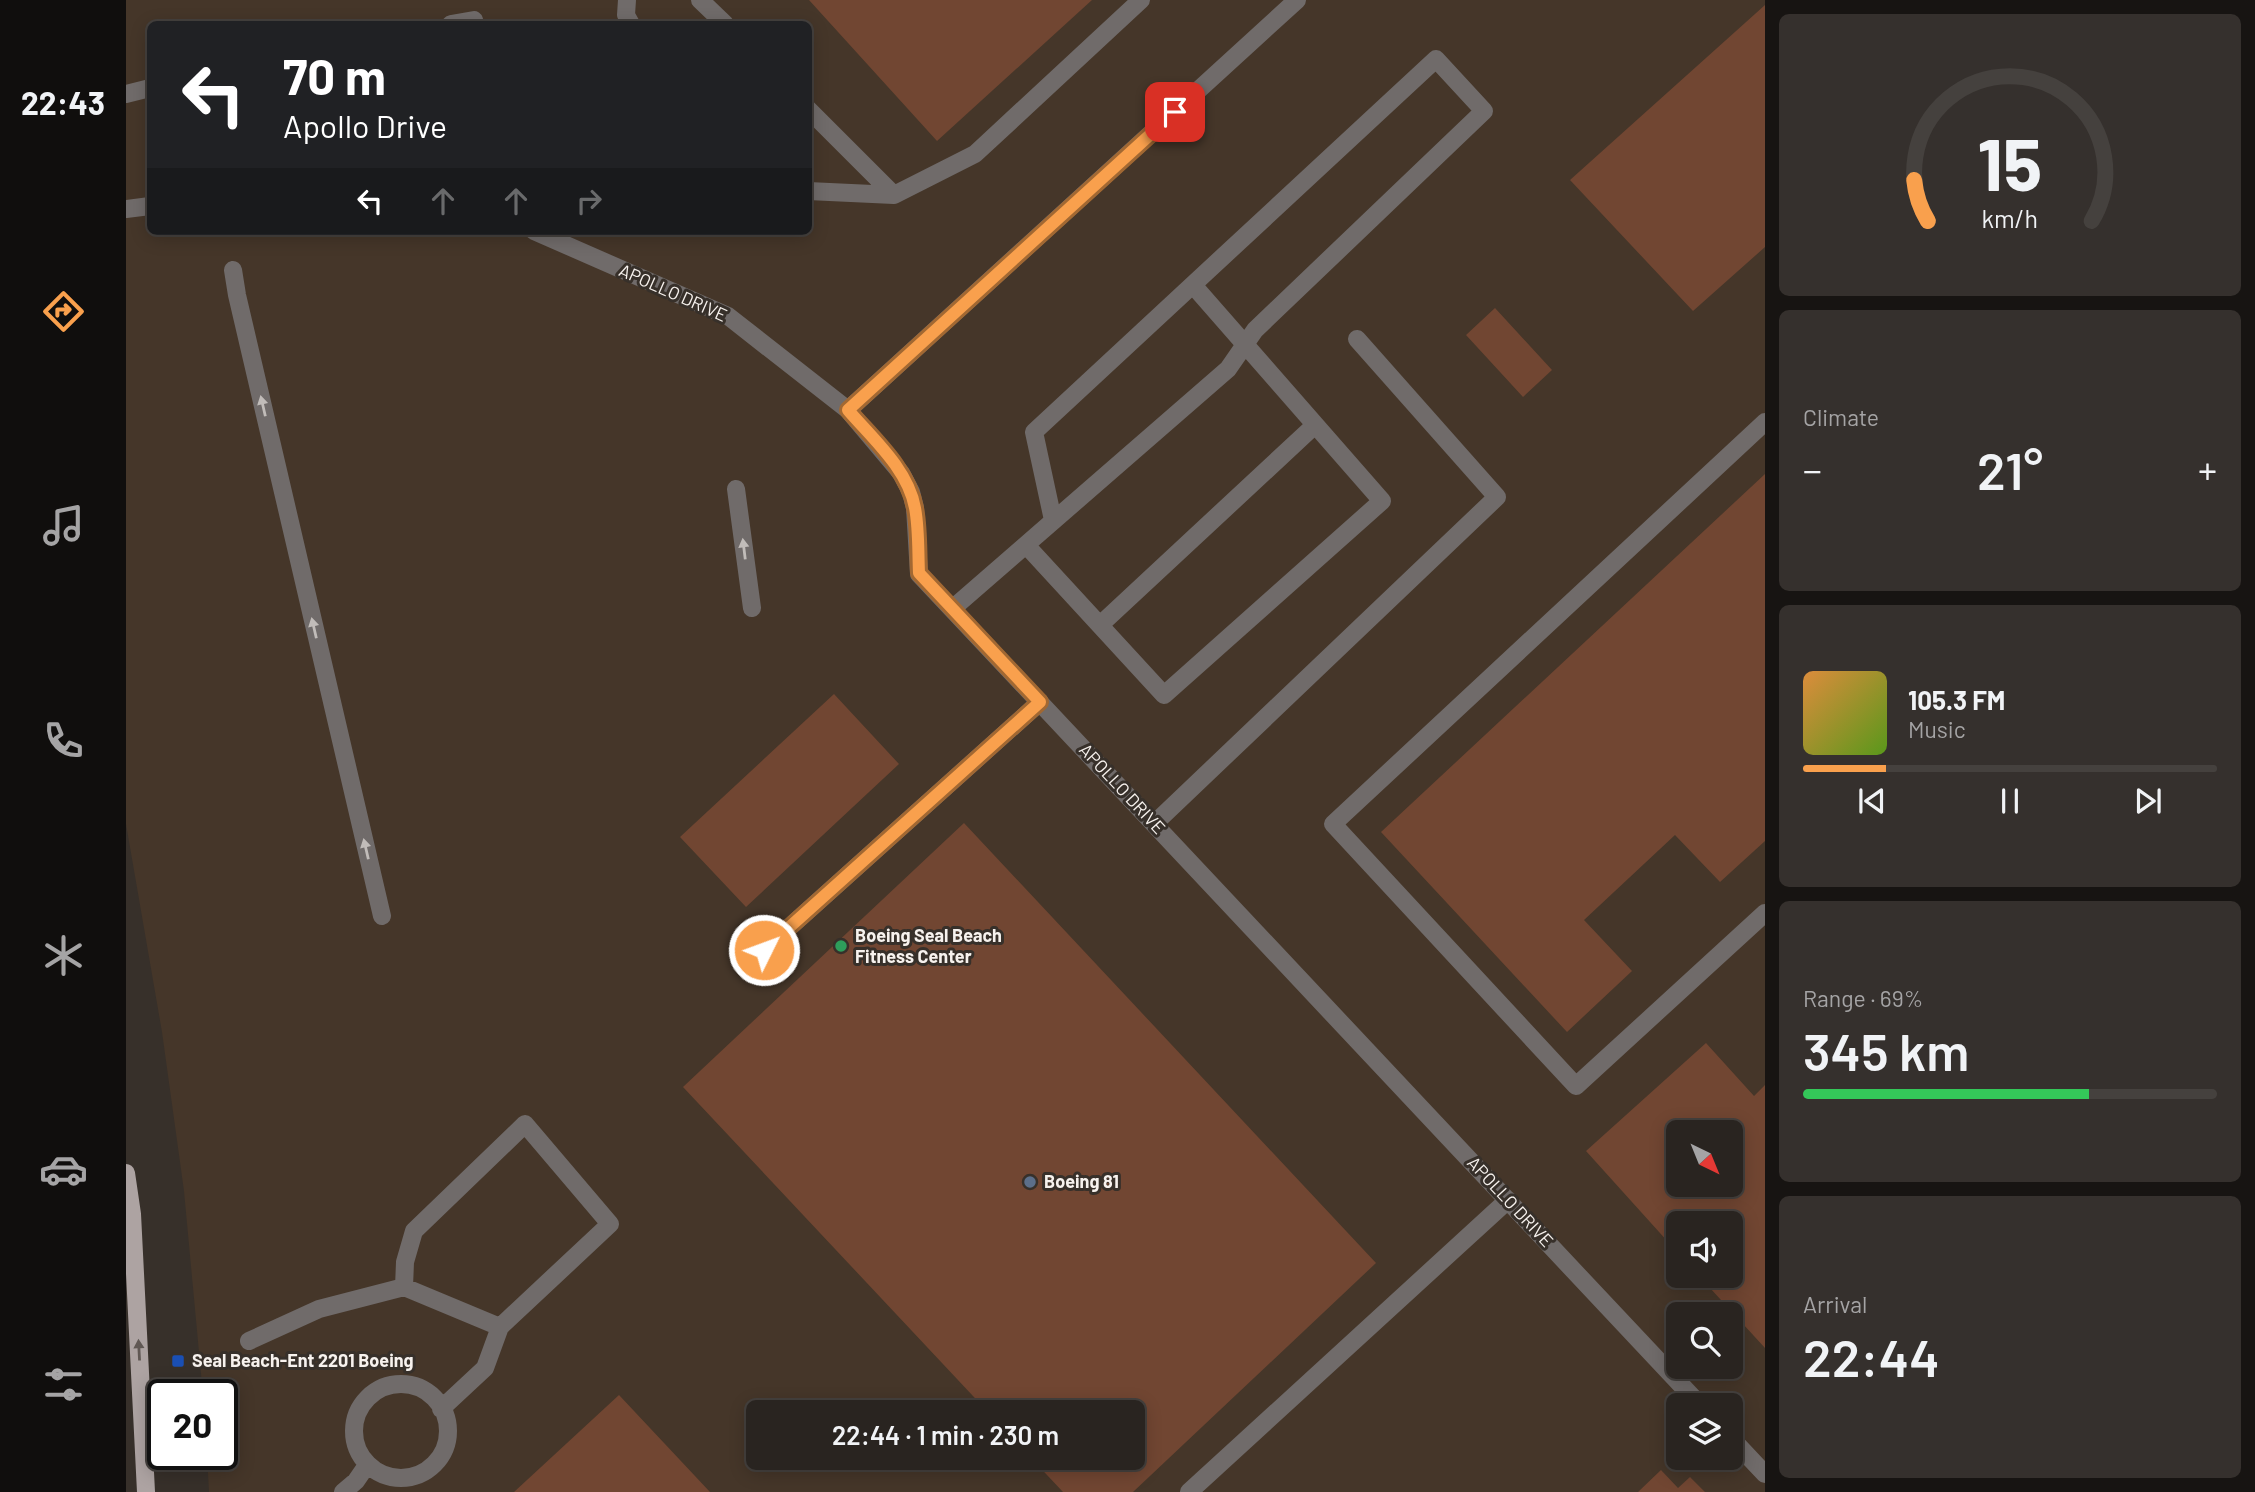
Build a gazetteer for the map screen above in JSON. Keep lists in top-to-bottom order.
{
  "streets": {
    "lane": ["APOLLO DRIVE"]
  },
  "places": {
    "other": ["Boeing Seal Beach Fitness Center", "Boeing 81"],
    "transit": ["Seal Beach-Ent 2201 Boeing"]
  },
  "north": "bottom right",
  "page": {
    "tabs": "22:43",
    "turn": ["70 m", "Apollo Drive"],
    "tile": [
      "Climate",
      ["Range · 69%", "345 km"],
      ["Arrival", "22:44"]
    ],
    "heat": ["−", "21°", "+"],
    "song": ["105.3 FM", "Music"],
    "limit": "20",
    "trip": "22:44 · 1 min · 230 m",
    "gauge": ["15", "km/h"]
  }
}
